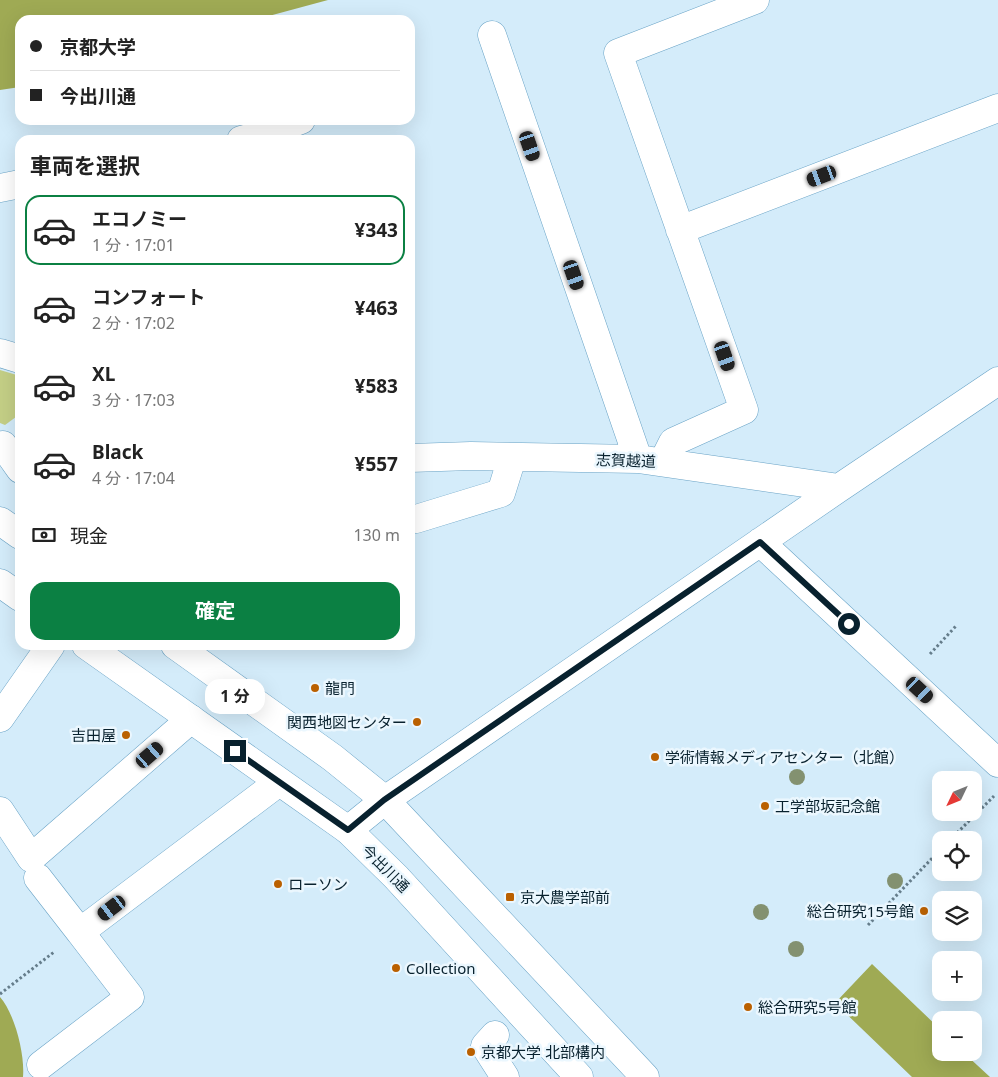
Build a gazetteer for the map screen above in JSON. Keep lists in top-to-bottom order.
{
  "streets": {
    "street": ["志賀越道", "今出川通"]
  },
  "places": {
    "other": [
      "龍門",
      "関西地図センター",
      "吉田屋",
      "学術情報メディアセンター（北館）",
      "工学部坂記念館",
      "ローソン",
      "総合研究15号館",
      "Collection",
      "総合研究5号館",
      "京都大学 北部構内"
    ],
    "transit": ["京大農学部前"]
  },
  "north": "bottom left",
  "page": {
    "banner": ["京都大学", "今出川通"],
    "heading": "車両を選択",
    "list": [
      {
        "name": "エコノミー",
        "note": "1 分 · 17:01",
        "value": "¥343"
      },
      {
        "name": "コンフォート",
        "note": "2 分 · 17:02",
        "value": "¥463"
      },
      {
        "name": "XL",
        "note": "3 分 · 17:03",
        "value": "¥583"
      },
      {
        "name": "Black",
        "note": "4 分 · 17:04",
        "value": "¥557"
      }
    ],
    "pay": ["現金", "130 m"],
    "buttons": "確定",
    "bubble": "1 分",
    "map_buttons": ["+", "−"]
  }
}
